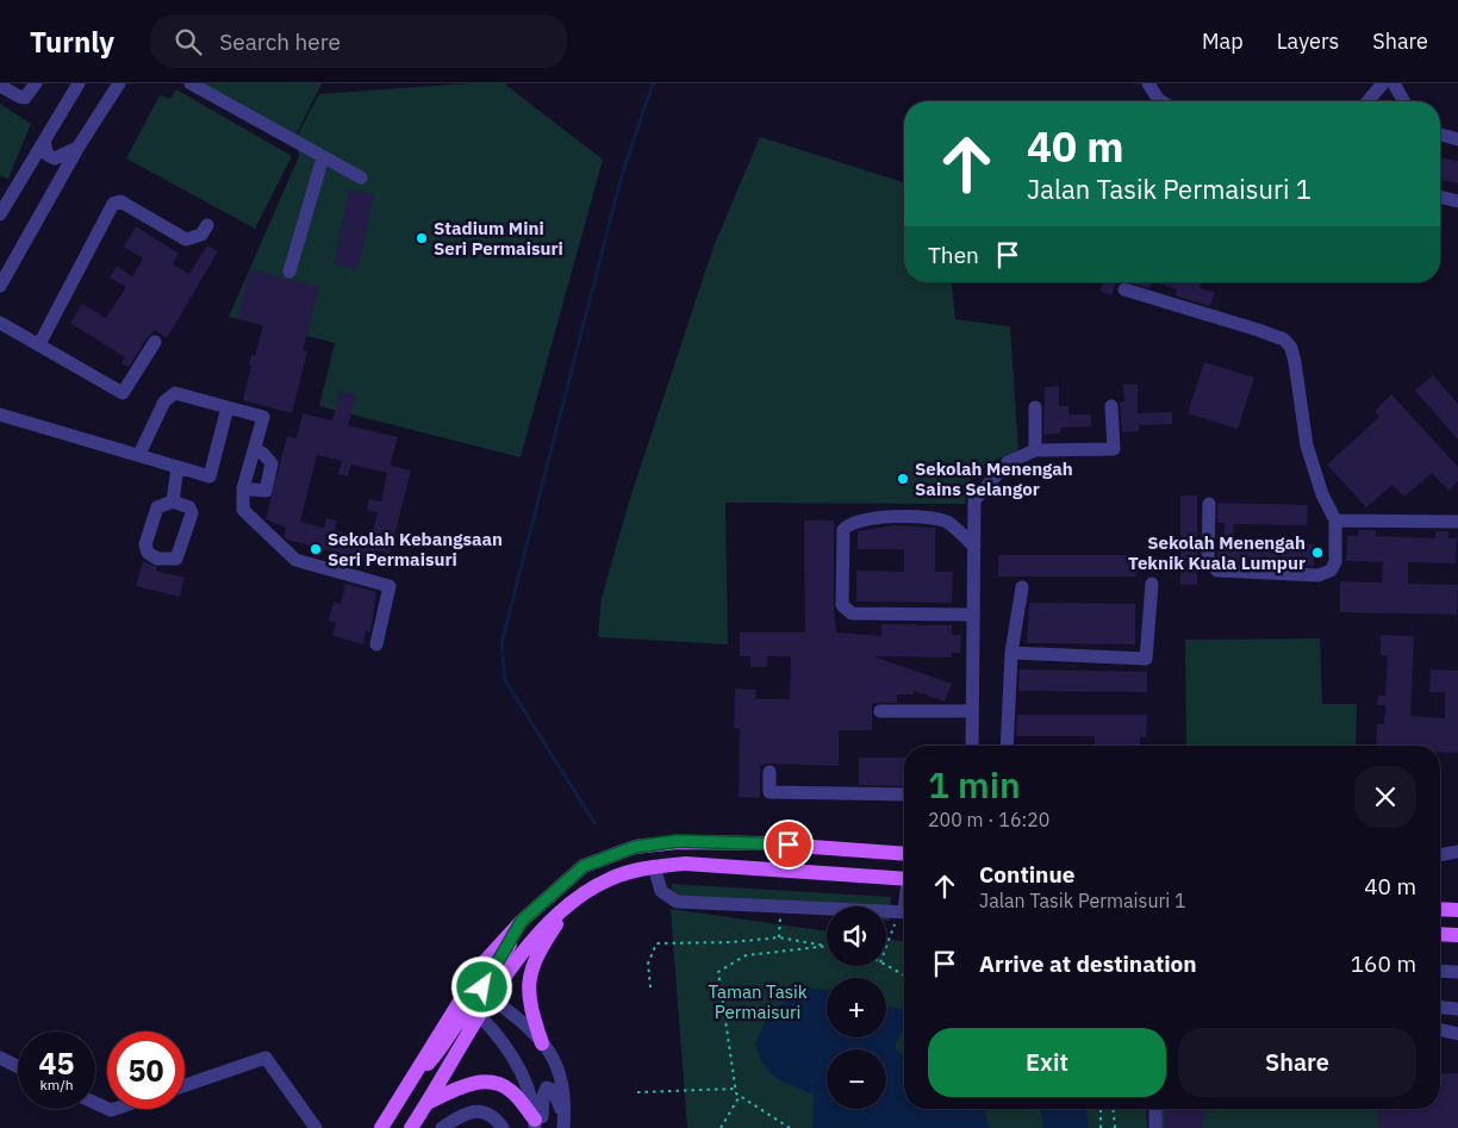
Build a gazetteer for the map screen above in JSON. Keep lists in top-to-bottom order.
{
  "parks": ["Taman Tasik Permaisuri"],
  "places": [
    "Stadium Mini Seri Permaisuri",
    "Sekolah Menengah Sains Selangor",
    "Sekolah Kebangsaan Seri Permaisuri",
    "Sekolah Menengah Teknik Kuala Lumpur"
  ],
  "page": {
    "header": "Turnly",
    "search": "Search here",
    "nav": ["Map", "Layers", "Share"],
    "turn": ["40 m", "Jalan Tasik Permaisuri 1"],
    "then": "Then",
    "heading": ["1 min", "200 m · 16:20"],
    "list": [
      {
        "name": "Continue",
        "note": "Jalan Tasik Permaisuri 1",
        "value": "40 m"
      },
      {
        "name": "Arrive at destination",
        "value": "160 m"
      }
    ],
    "map_buttons": ["+", "−"],
    "buttons": ["Exit", "Share"],
    "speed": "45 km/h",
    "limit": "50"
  }
}
